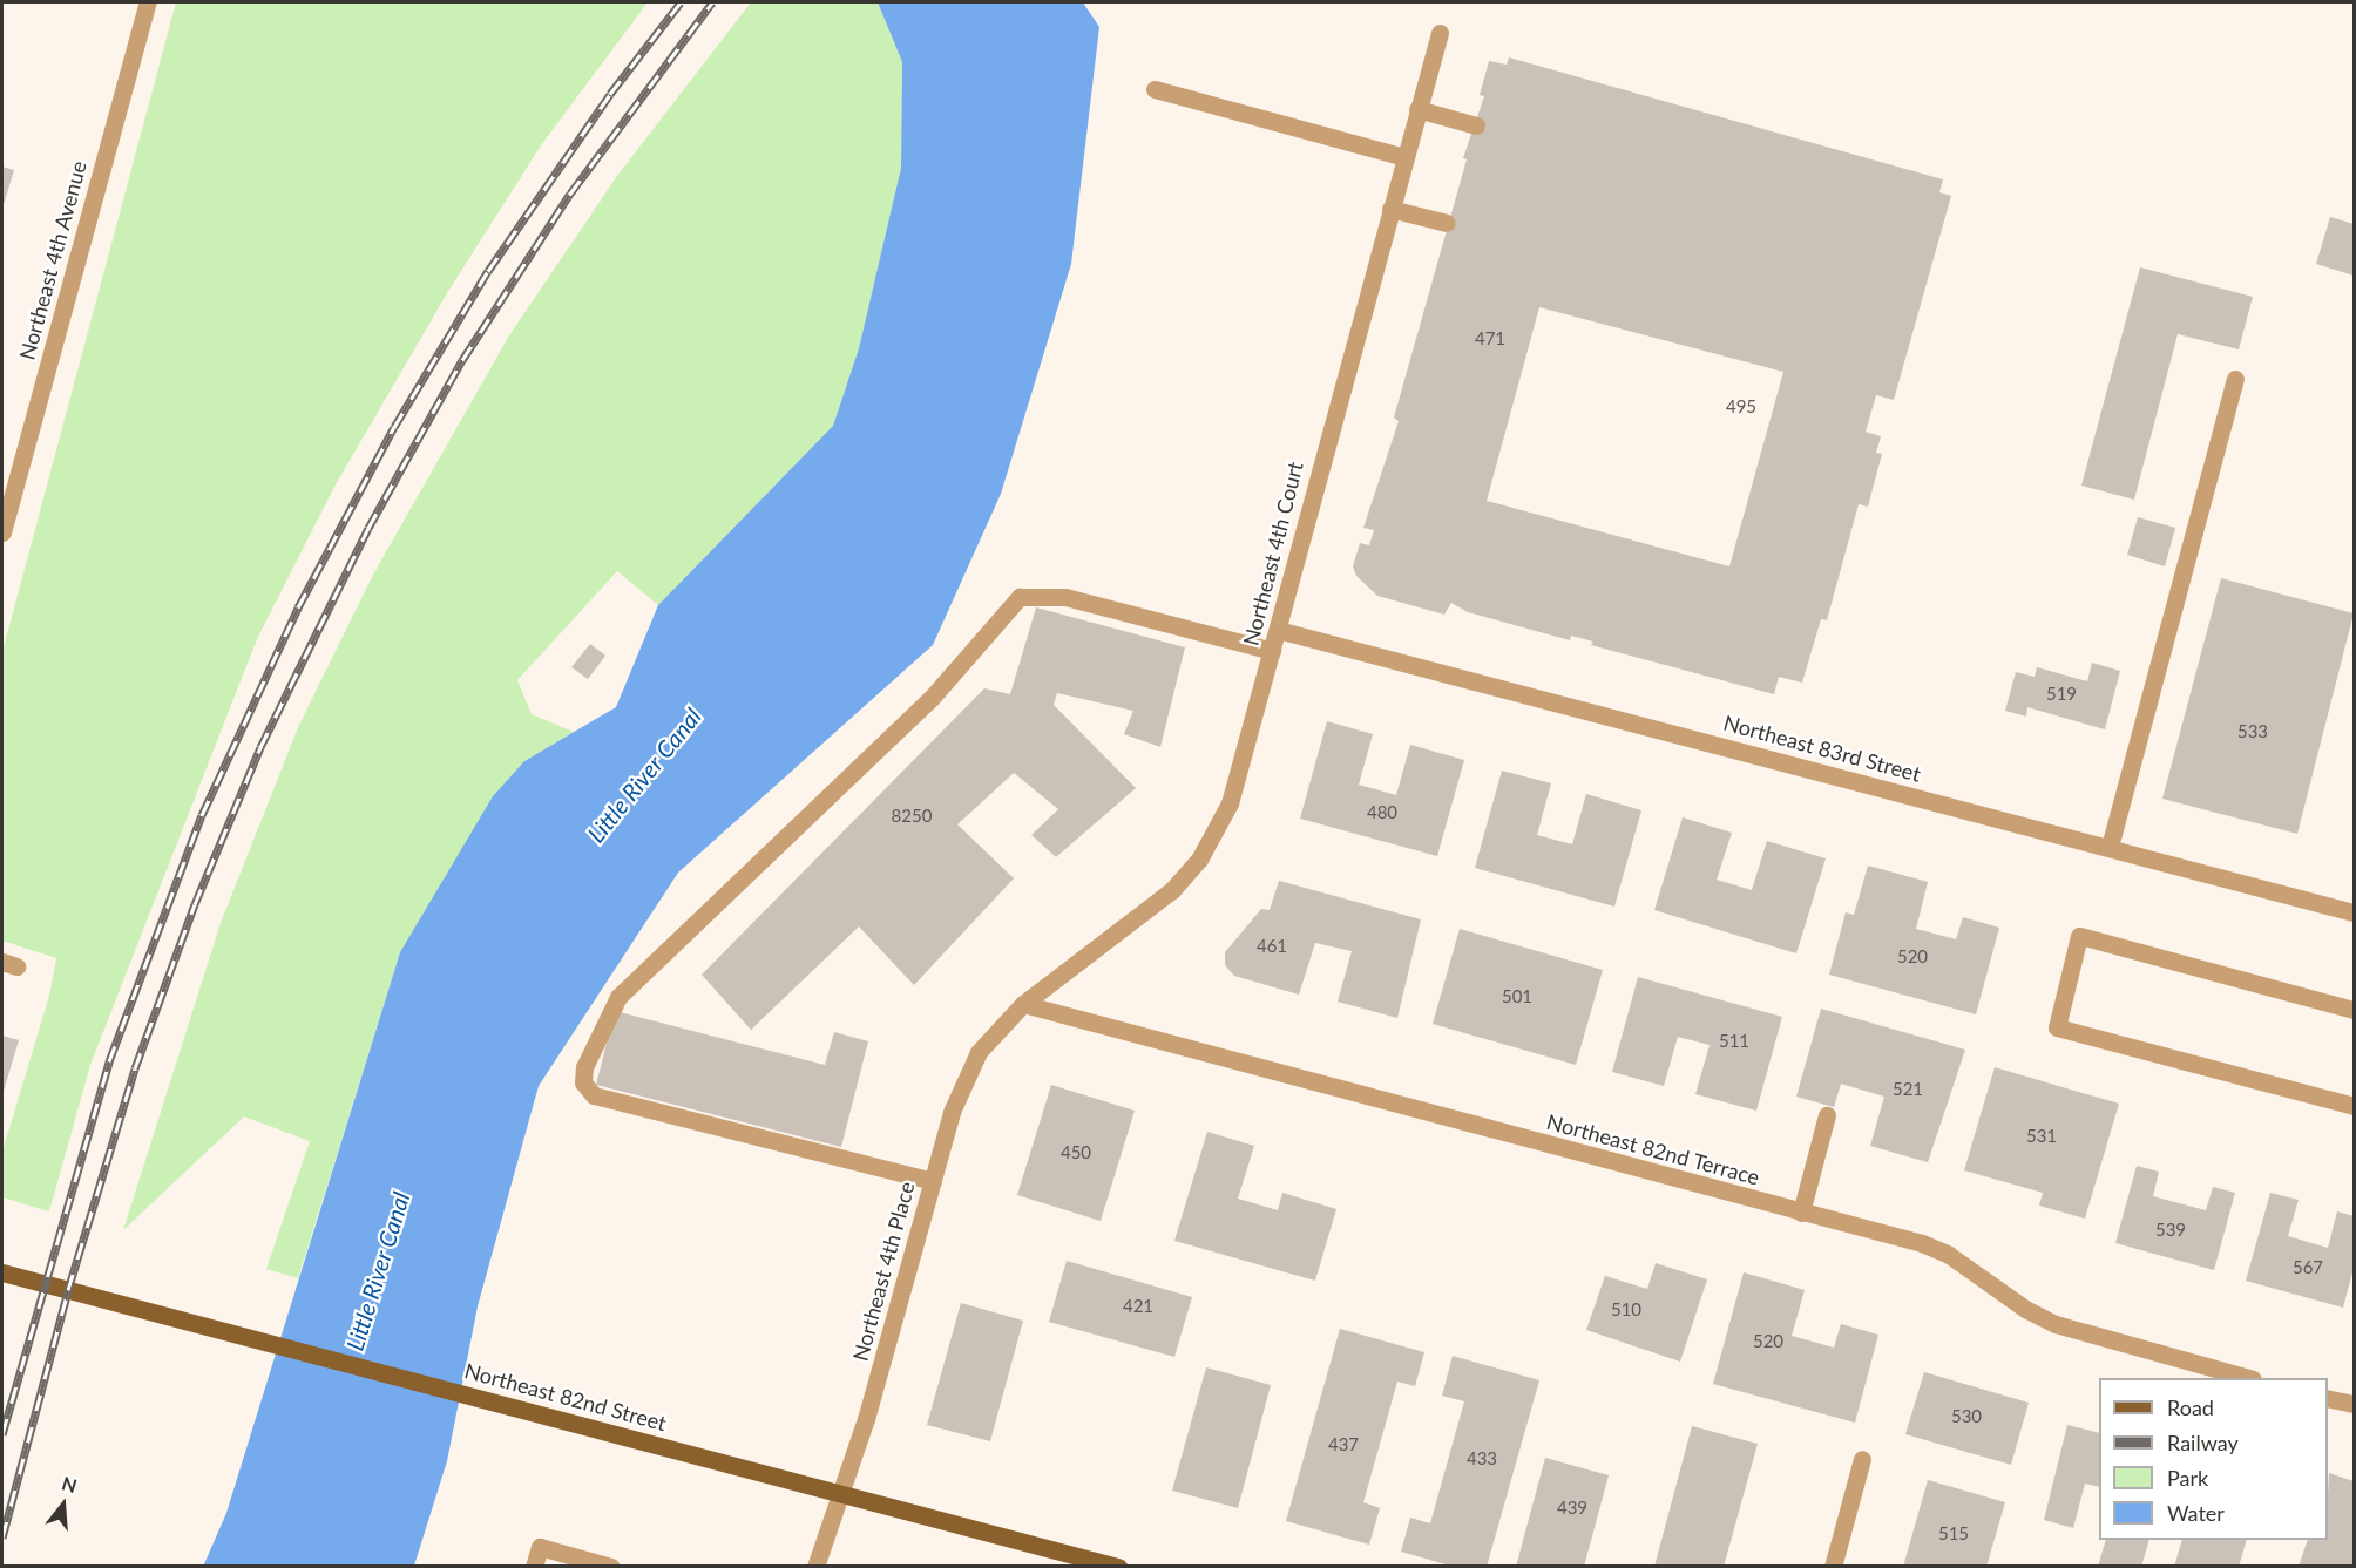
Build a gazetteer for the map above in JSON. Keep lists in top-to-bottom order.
{
  "streets": {
    "main road": ["Northeast 82nd Street"],
    "street": [
      "Northeast 4th Avenue",
      "Northeast 4th Court",
      "Northeast 83rd Street",
      "Northeast 82nd Terrace",
      "Northeast 4th Place"
    ]
  },
  "crossings": [
    ["Northeast 4th Court", "Northeast 83rd Street"],
    ["Northeast 4th Court", "Northeast 82nd Terrace"],
    ["Northeast 4th Court", "Northeast 4th Place"],
    ["Northeast 82nd Terrace", "Northeast 4th Place"],
    ["Northeast 4th Place", "Northeast 82nd Street"]
  ],
  "water": ["Little River Canal"],
  "house_numbers": [
    "471",
    "495",
    "519",
    "533",
    "480",
    "8250",
    "461",
    "520",
    "501",
    "511",
    "521",
    "531",
    "450",
    "539",
    "567",
    "421",
    "510",
    "520",
    "530",
    "437",
    "433",
    "439",
    "515"
  ],
  "legend": [
    "Road",
    "Railway",
    "Park",
    "Water"
  ],
  "north": "top"
}
